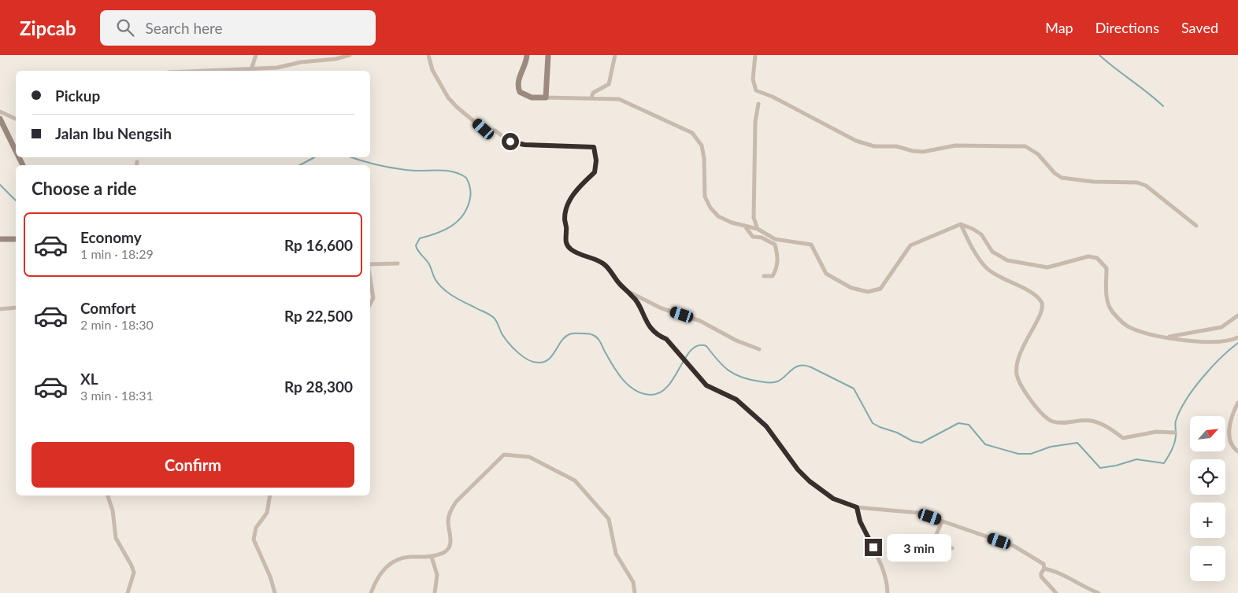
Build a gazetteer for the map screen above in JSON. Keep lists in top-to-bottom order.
{
  "north": "top right",
  "page": {
    "header": "Zipcab",
    "search": "Search here",
    "nav": ["Map", "Directions", "Saved"],
    "banner": ["Pickup", "Jalan Ibu Nengsih"],
    "heading": "Choose a ride",
    "list": [
      {
        "name": "Economy",
        "note": "1 min · 18:29",
        "value": "Rp 16,600"
      },
      {
        "name": "Comfort",
        "note": "2 min · 18:30",
        "value": "Rp 22,500"
      },
      {
        "name": "XL",
        "note": "3 min · 18:31",
        "value": "Rp 28,300"
      }
    ],
    "map_buttons": ["+", "−"],
    "buttons": "Confirm",
    "bubble": "3 min"
  }
}
